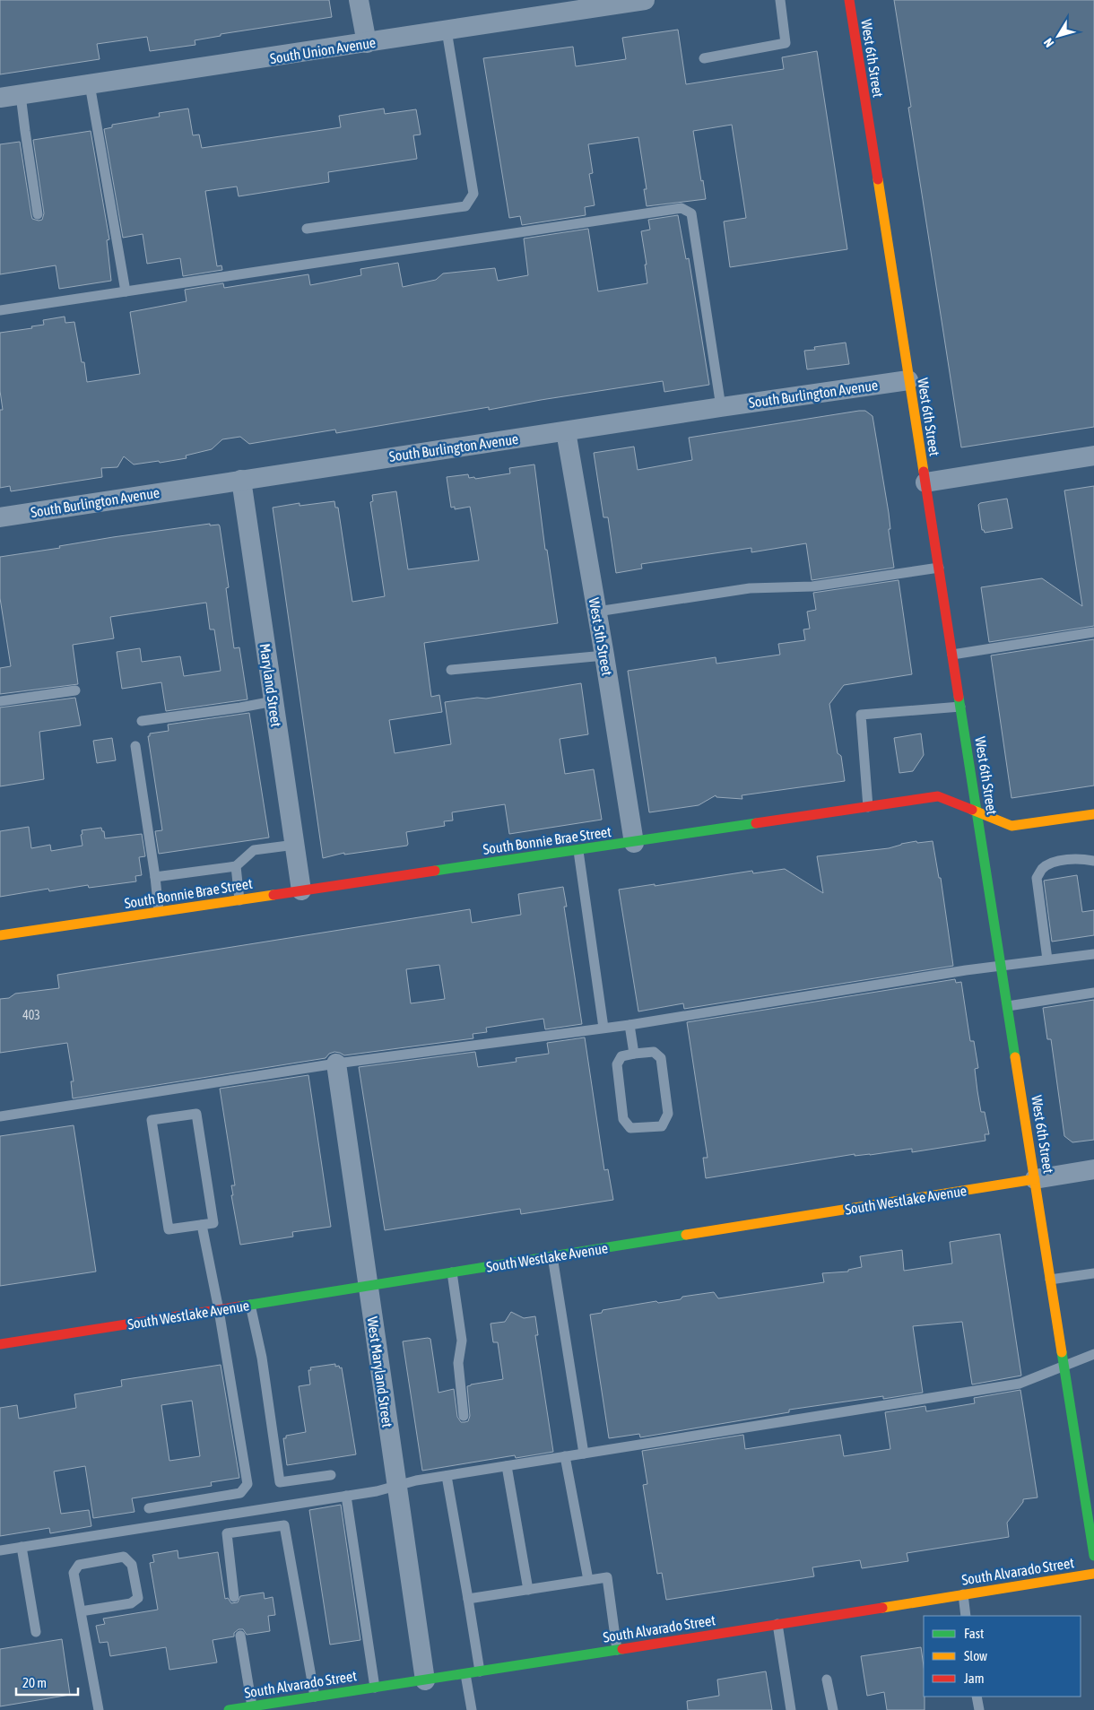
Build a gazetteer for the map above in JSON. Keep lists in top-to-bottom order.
{
  "streets": {
    "main road": [
      "West 6th Street",
      "South Bonnie Brae Street",
      "South Westlake Avenue",
      "South Alvarado Street"
    ],
    "street": [
      "South Union Avenue",
      "South Burlington Avenue",
      "West 5th Street",
      "Maryland Street",
      "West Maryland Street"
    ]
  },
  "crossings": [
    ["West 6th Street", "South Burlington Avenue"],
    ["West 6th Street", "South Bonnie Brae Street"],
    ["West 6th Street", "South Westlake Avenue"],
    ["South Burlington Avenue", "West 5th Street"],
    ["South Burlington Avenue", "Maryland Street"],
    ["West 5th Street", "South Bonnie Brae Street"],
    ["Maryland Street", "South Bonnie Brae Street"],
    ["South Westlake Avenue", "West Maryland Street"],
    ["West Maryland Street", "South Alvarado Street"]
  ],
  "house_numbers": ["403"],
  "legend": ["Fast", "Slow", "Jam"],
  "scale_bar": "20 m",
  "north": "bottom left"
}
